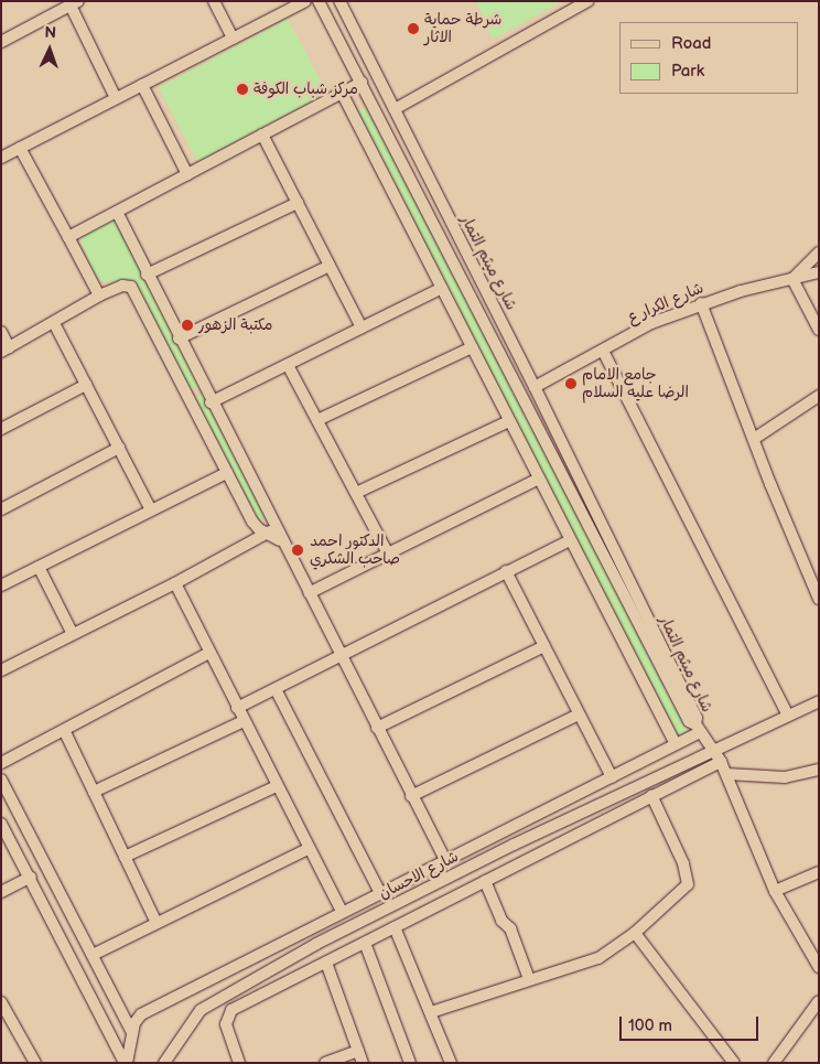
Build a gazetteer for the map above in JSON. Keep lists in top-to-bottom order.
{
  "streets": {
    "street": ["شارع ميثم التمار", "شارع الكرار ع", "شارع الاحسان"]
  },
  "crossings": [
    ["شارع ميثم التمار", "شارع الكرار ع"]
  ],
  "places": [
    "شرطة حماية الاثار",
    "مركز شباب الكوفة",
    "مكتبة الزهور",
    "جامع الامام الرضا عليه السلام",
    "الدكتور احمد صاحب الشكري"
  ],
  "legend": ["Road", "Park"],
  "scale_bar": "100 m",
  "north": "top"
}
